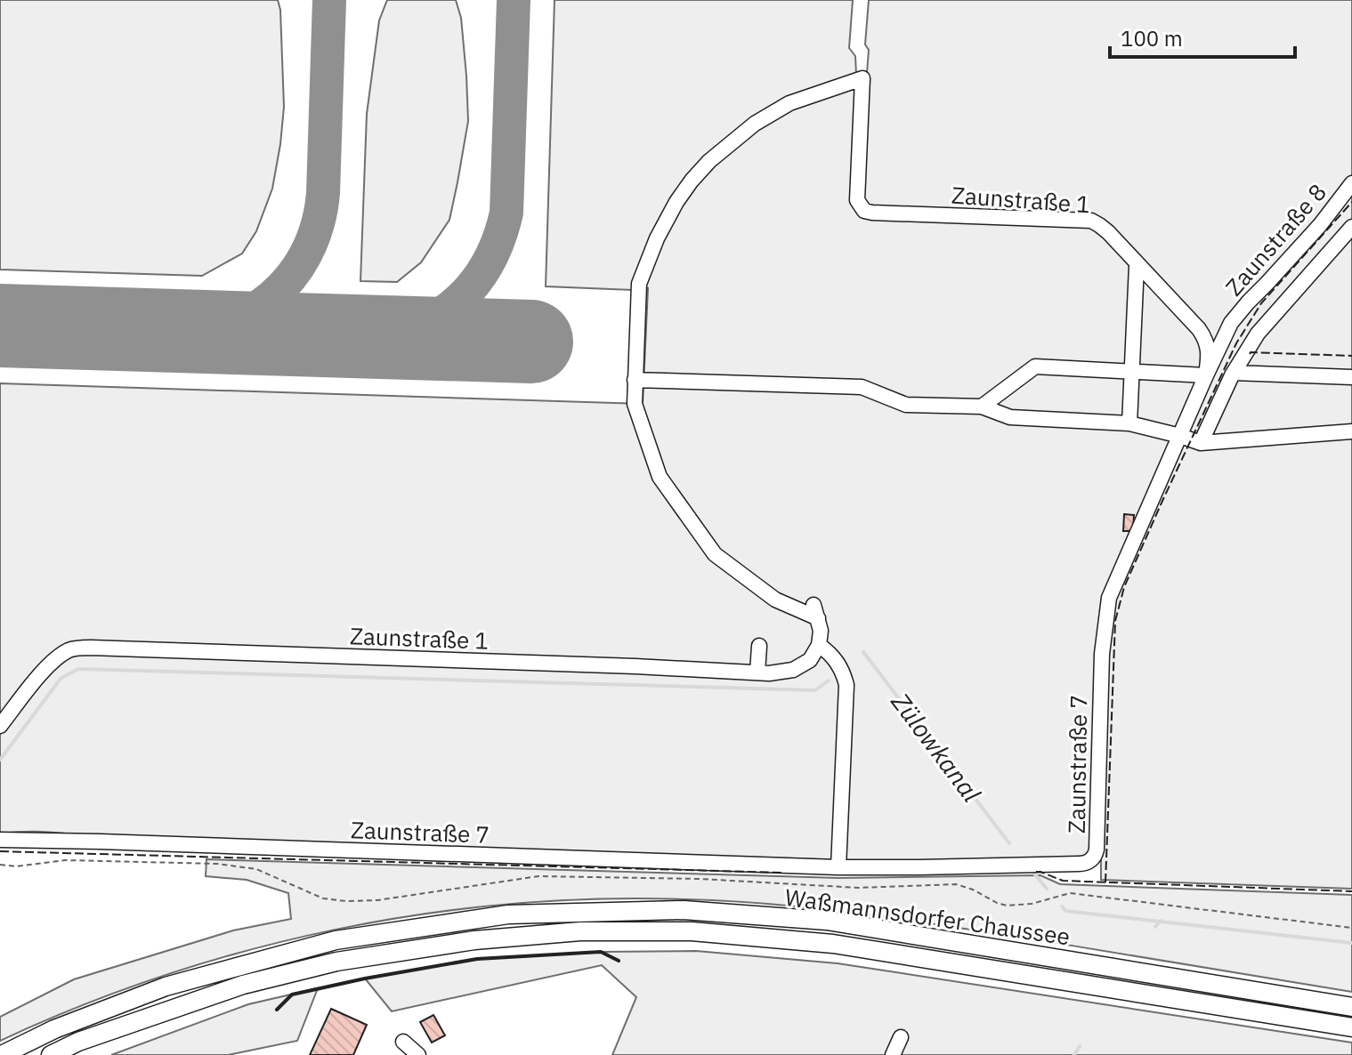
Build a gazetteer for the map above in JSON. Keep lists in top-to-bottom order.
{
  "streets": {
    "main road": ["Waßmannsdorfer Chaussee"],
    "street": ["Zaunstraße 1", "Zaunstraße 8", "Zaunstraße 7"]
  },
  "crossings": [
    ["Zaunstraße 1", "Zaunstraße 8"],
    ["Zaunstraße 1", "Zaunstraße 7"]
  ],
  "water": ["Zülowkanal"],
  "scale_bar": "100 m"
}
